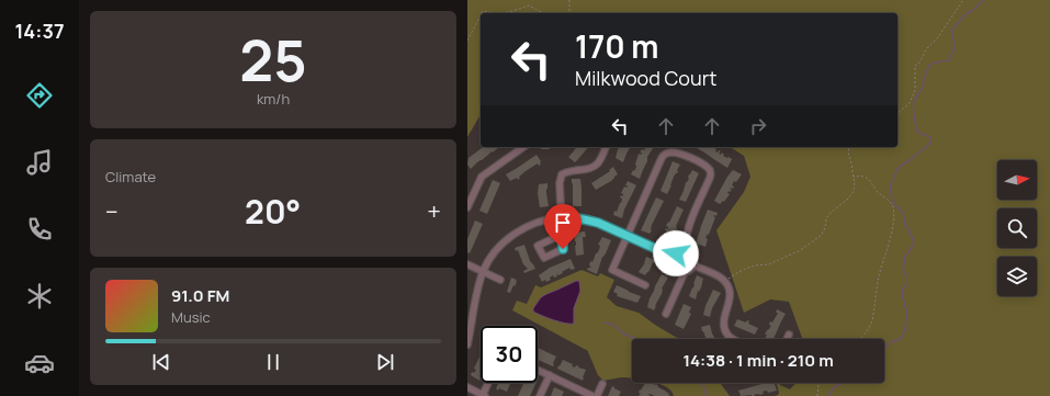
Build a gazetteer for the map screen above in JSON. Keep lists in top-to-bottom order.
{
  "north": "right",
  "page": {
    "tabs": "14:37",
    "tile": [
      ["25", "km/h"],
      "Climate"
    ],
    "turn": ["170 m", "Milkwood Court"],
    "heat": ["−", "20°", "+"],
    "song": ["91.0 FM", "Music"],
    "limit": "30",
    "trip": "14:38 · 1 min · 210 m"
  }
}
